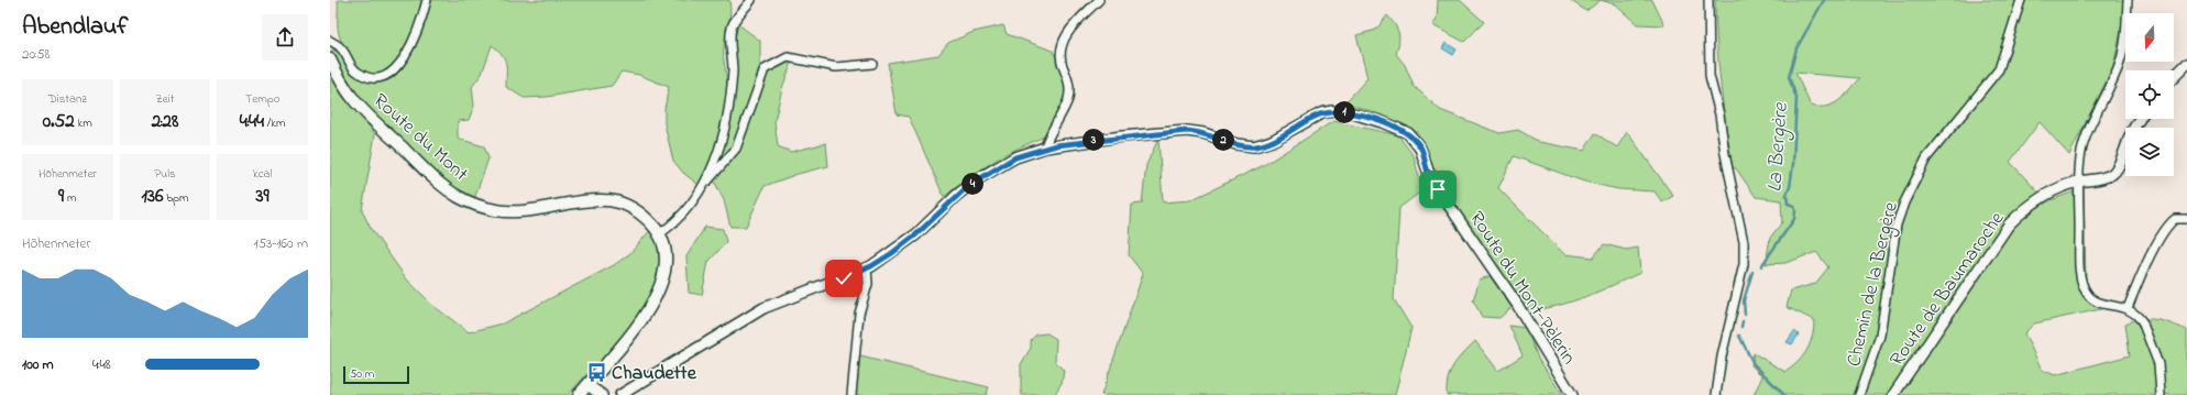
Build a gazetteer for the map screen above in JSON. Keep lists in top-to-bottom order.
{
  "streets": {
    "main road": ["Route du Mont"],
    "street": ["Chemin de la Bergère", "Route du Mont-Pèlerin", "Route de Baumaroche"]
  },
  "water": ["La Bergère"],
  "places": {
    "bus stop": ["Chaudette"]
  },
  "scale_bar": "50 m",
  "north": "bottom",
  "page": {
    "heading": ["Abendlauf", "20:58"],
    "stats": [
      ["Distanz", "0.52 km"],
      ["Zeit", "2:28"],
      ["Tempo", "4:44 /km"],
      ["Höhenmeter", "9 m"],
      ["Puls", "136 bpm"],
      ["kcal", "39"]
    ],
    "pins": [
      "1",
      "2",
      "3",
      "4"
    ],
    "chart": ["Höhenmeter", "153–160 m"],
    "list": [
      {
        "name": "100 m",
        "note": "4:48"
      }
    ],
    "scale": "50 m"
  }
}
